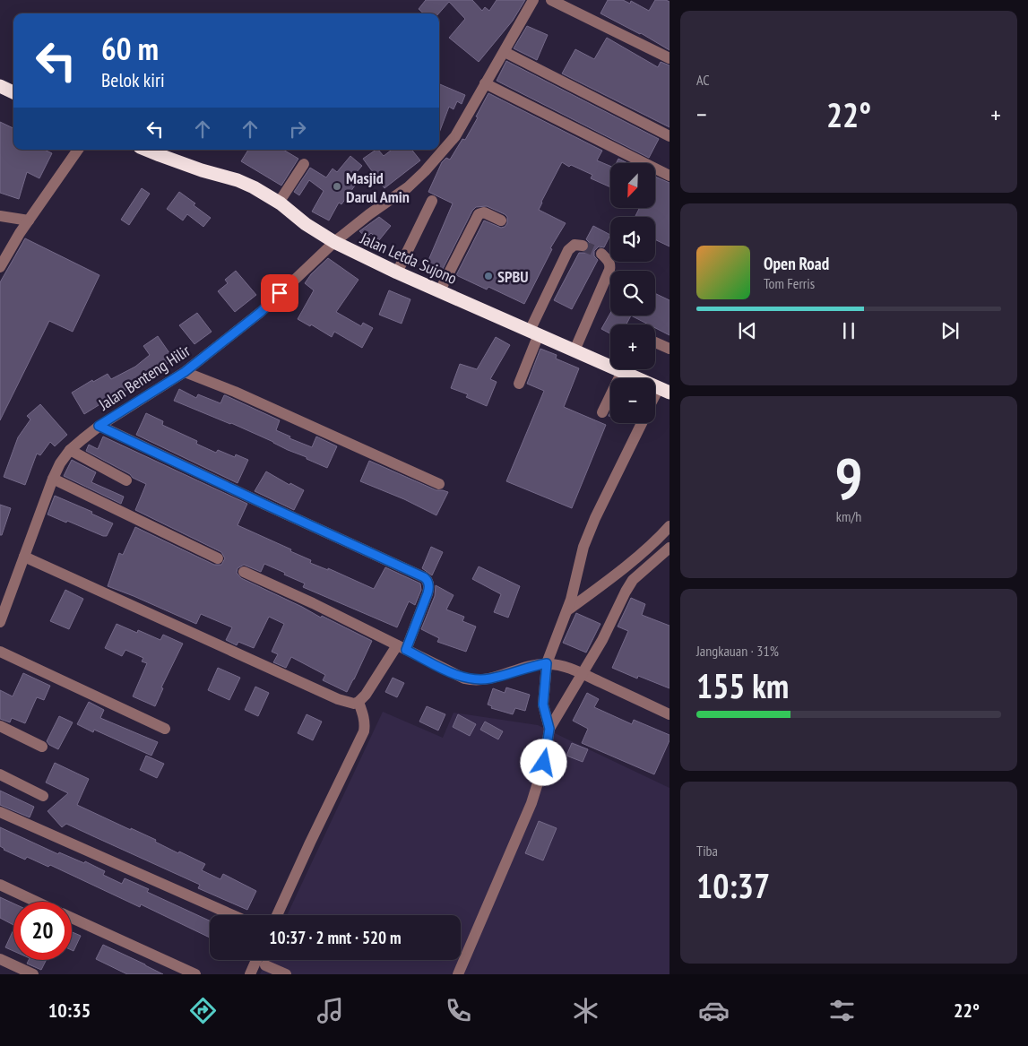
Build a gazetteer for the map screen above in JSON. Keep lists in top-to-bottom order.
{
  "streets": {
    "highway": ["Jalan Letda Sujono"],
    "street": ["Jalan Benteng Hilir"]
  },
  "crossings": [
    ["Jalan Letda Sujono", "Jalan Benteng Hilir"]
  ],
  "places": ["Masjid Darul Amin", "SPBU"],
  "north": "bottom left",
  "page": {
    "tile": [
      "AC",
      ["9", "km/h"],
      ["Jangkauan · 31%", "155 km"],
      ["Tiba", "10:37"]
    ],
    "turn": ["60 m", "Belok kiri"],
    "heat": ["−", "22°", "+"],
    "map_buttons": ["+", "−"],
    "song": ["Open Road", "Tom Ferris"],
    "limit": "20",
    "trip": "10:37 · 2 mnt · 520 m",
    "tabs": ["10:35", "22°"]
  }
}
